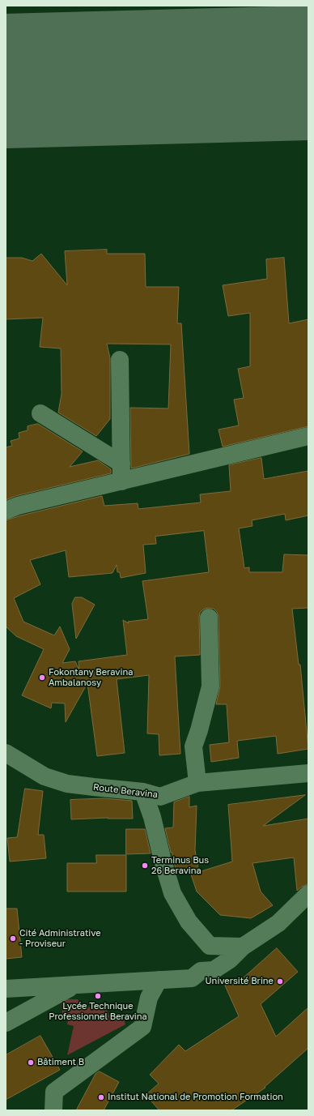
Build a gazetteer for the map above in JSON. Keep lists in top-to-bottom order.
{
  "streets": {
    "street": ["Route Beravina"]
  },
  "places": [
    "Fokontany Beravina Ambalanosy",
    "Terminus Bus 26 Beravina",
    "Cité Administrative - Proviseur",
    "Université Brine",
    "Lycée Technique Professionnel Beravina",
    "Bâtiment B",
    "Institut National de Promotion Formation"
  ]
}
